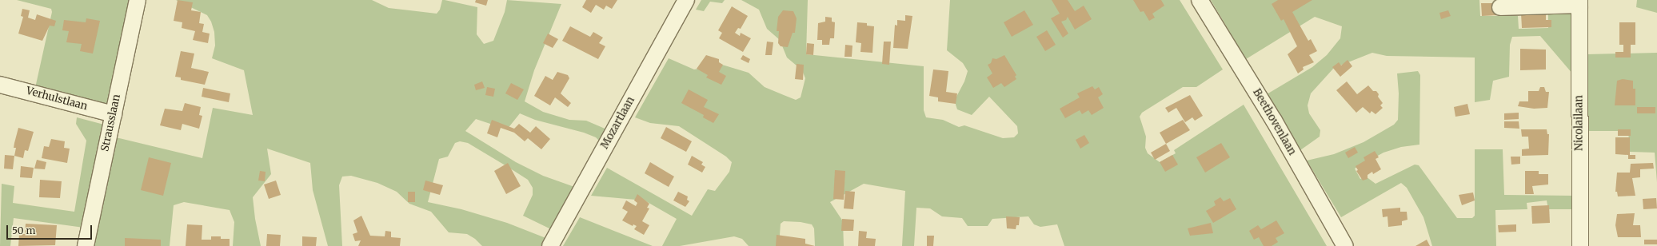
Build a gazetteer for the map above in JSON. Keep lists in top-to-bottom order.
{
  "streets": {
    "street": [
      "Verhulstlaan",
      "Beethovenlaan",
      "Strausslaan",
      "Mozartlaan",
      "Nicolailaan"
    ]
  },
  "crossings": [
    ["Verhulstlaan", "Strausslaan"]
  ],
  "scale_bar": "50 m"
}
